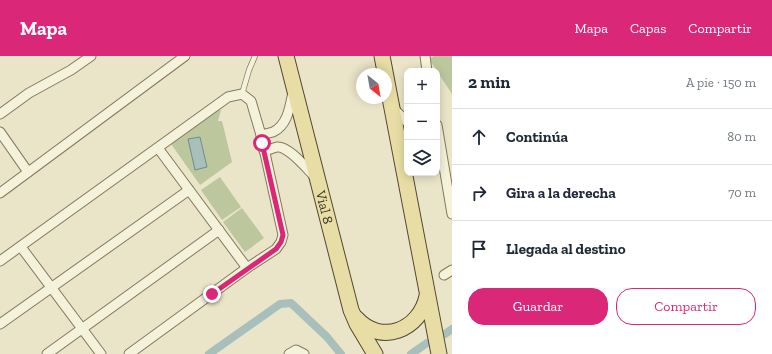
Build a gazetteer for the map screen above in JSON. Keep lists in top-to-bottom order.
{
  "streets": {
    "main road": ["Vial 8"]
  },
  "north": "bottom right",
  "page": {
    "header": "Mapa",
    "nav": ["Mapa", "Capas", "Compartir"],
    "heading": ["2 min", "A pie · 150 m"],
    "map_buttons": ["+", "−"],
    "list": [
      ["Continúa", "80 m"],
      ["Gira a la derecha", "70 m"],
      "Llegada al destino"
    ],
    "buttons": ["Guardar", "Compartir"]
  }
}
